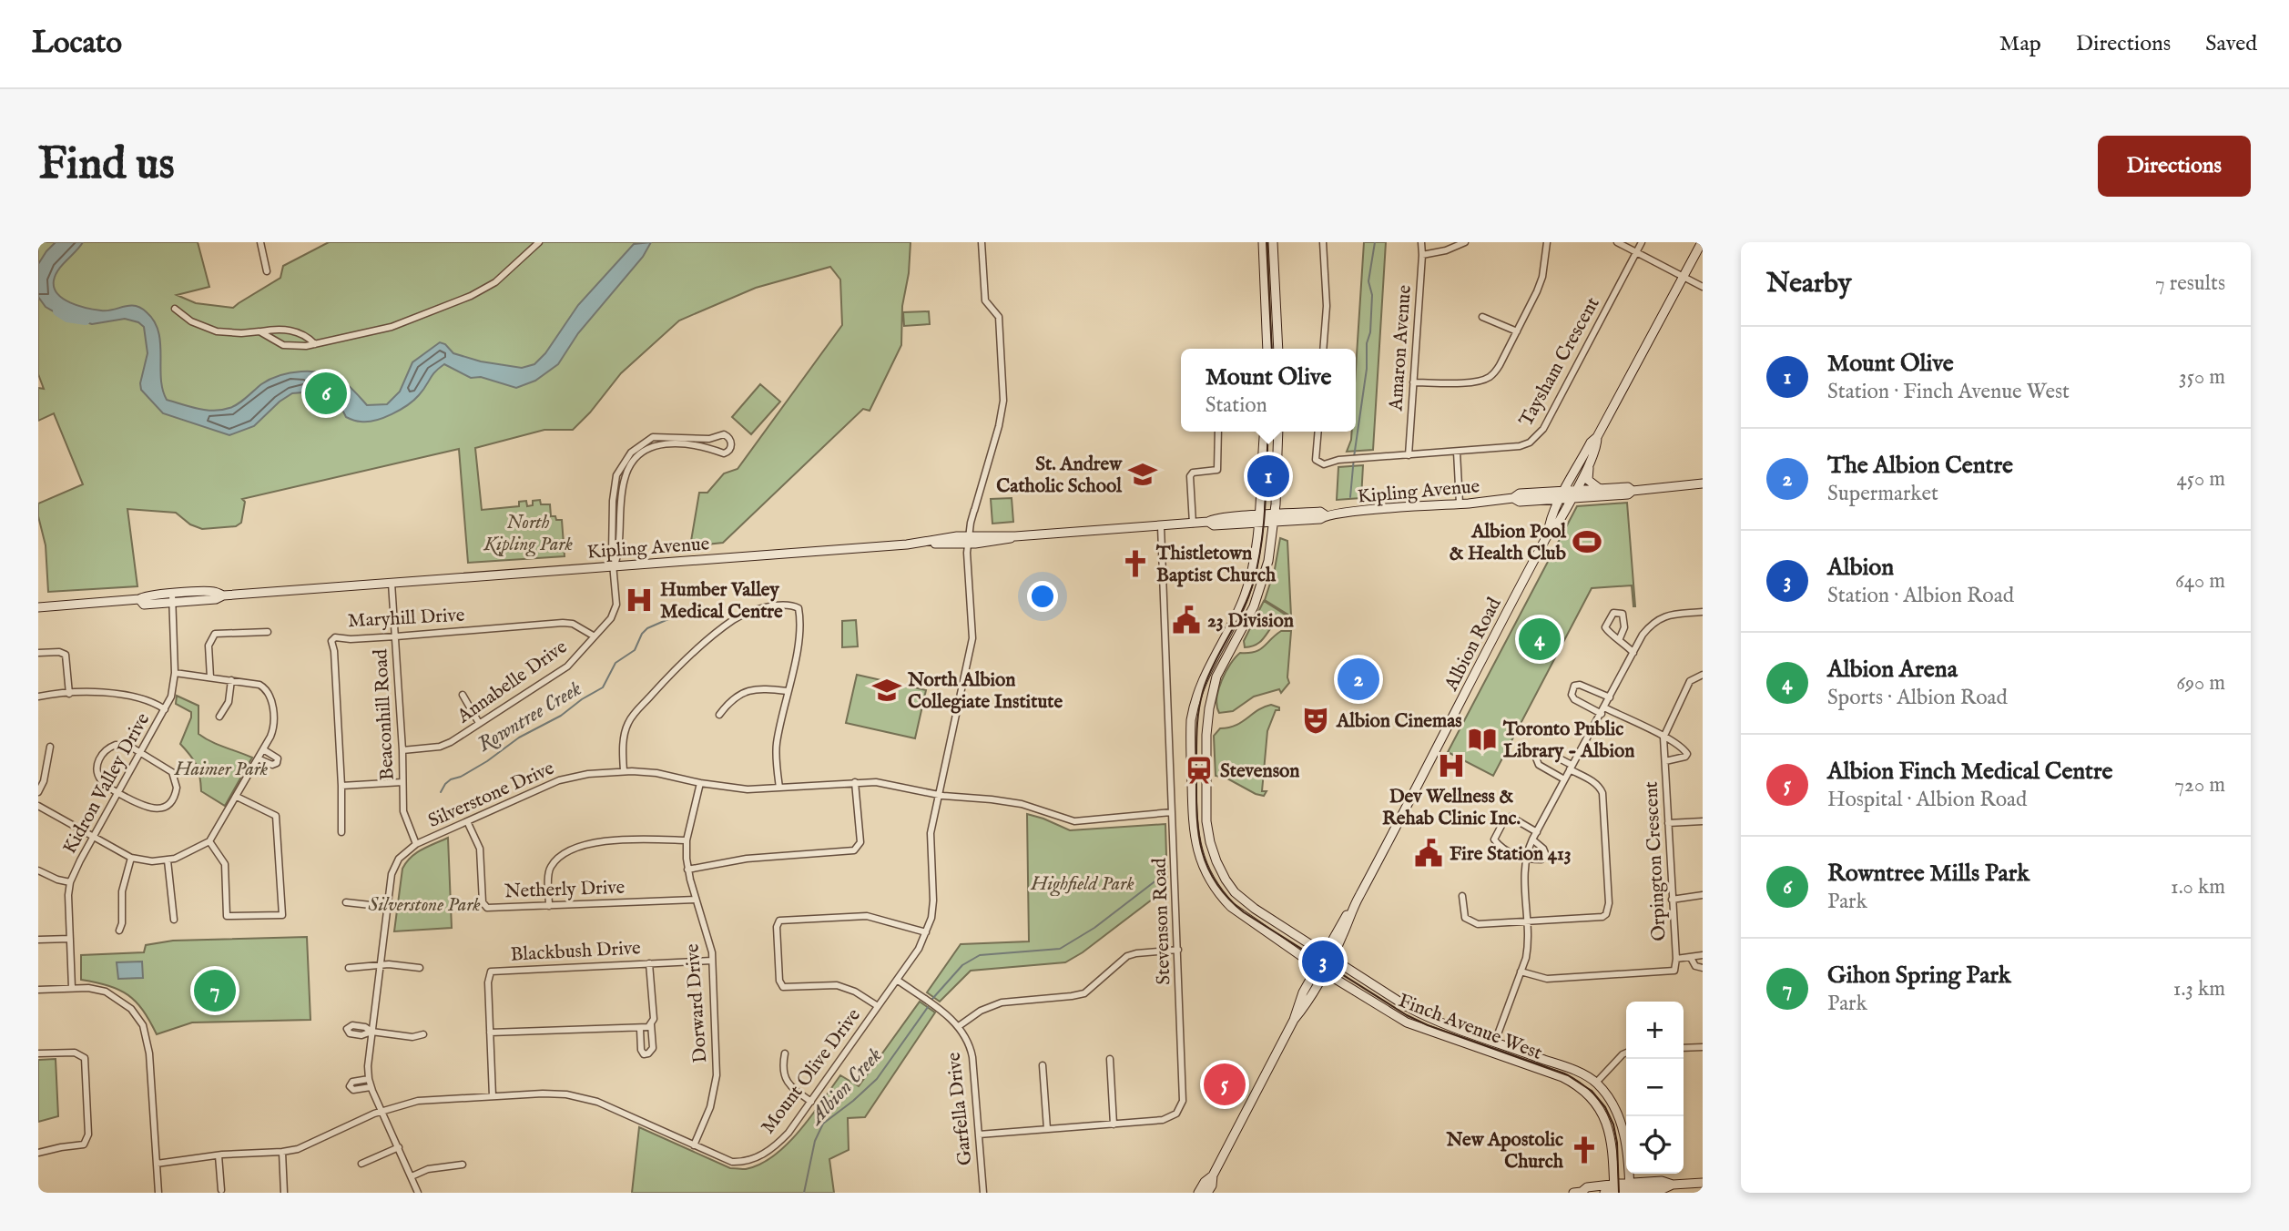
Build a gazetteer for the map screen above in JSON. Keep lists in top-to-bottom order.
{
  "streets": {
    "main road": ["Kipling Avenue", "Albion Road", "Finch Avenue West"],
    "street": [
      "Amaron Avenue",
      "Taysham Crescent",
      "Maryhill Drive",
      "Annabelle Drive",
      "Beaconhill Road",
      "Kidron Valley Drive",
      "Silverstone Drive",
      "Orpington Crescent",
      "Netherly Drive",
      "Stevenson Road",
      "Blackbush Drive",
      "Dorward Drive",
      "Mount Olive Drive",
      "Garfella Drive"
    ]
  },
  "crossings": [
    ["Amaron Avenue", "Taysham Crescent"],
    ["Kipling Avenue", "Albion Road"],
    ["Kipling Avenue", "Annabelle Drive"],
    ["Kipling Avenue", "Beaconhill Road"],
    ["Kipling Avenue", "Kidron Valley Drive"],
    ["Kipling Avenue", "Stevenson Road"],
    ["Kipling Avenue", "Finch Avenue West"],
    ["Kipling Avenue", "Mount Olive Drive"],
    ["Maryhill Drive", "Annabelle Drive"],
    ["Maryhill Drive", "Beaconhill Road"],
    ["Albion Road", "Finch Avenue West"],
    ["Annabelle Drive", "Beaconhill Road"],
    ["Beaconhill Road", "Silverstone Drive"],
    ["Silverstone Drive", "Netherly Drive"],
    ["Silverstone Drive", "Stevenson Road"],
    ["Silverstone Drive", "Dorward Drive"],
    ["Silverstone Drive", "Mount Olive Drive"],
    ["Netherly Drive", "Dorward Drive"],
    ["Stevenson Road", "Garfella Drive"],
    ["Blackbush Drive", "Dorward Drive"],
    ["Blackbush Drive", "Mount Olive Drive"],
    ["Dorward Drive", "Mount Olive Drive"],
    ["Mount Olive Drive", "Garfella Drive"]
  ],
  "water": ["Rowntree Creek", "Albion Creek"],
  "parks": [
    "North Kipling Park",
    "Haimer Park",
    "Highfield Park",
    "Silverstone Park"
  ],
  "places": {
    "school or university": ["St. Andrew Catholic School", "North Albion Collegiate Institute"],
    "sports": ["Albion Pool & Health Club"],
    "church": ["Thistletown Baptist Church", "New Apostolic Church"],
    "hospital": ["Humber Valley Medical Centre", "Dev Wellness & Rehab Clinic Inc."],
    "public building": ["23 Division", "Fire Station 413"],
    "theatre": ["Albion Cinemas"],
    "library": ["Toronto Public Library - Albion"],
    "station": ["Stevenson"]
  },
  "page": {
    "header": "Locato",
    "nav": ["Map", "Directions", "Saved"],
    "buttons": "Directions",
    "title": "Find us",
    "heading": ["Nearby", "7 results"],
    "list": [
      {
        "mark": "1",
        "name": "Mount Olive",
        "note": "Station · Finch Avenue West",
        "value": "350 m"
      },
      {
        "mark": "2",
        "name": "The Albion Centre",
        "note": "Supermarket",
        "value": "450 m"
      },
      {
        "mark": "3",
        "name": "Albion",
        "note": "Station · Albion Road",
        "value": "640 m"
      },
      {
        "mark": "4",
        "name": "Albion Arena",
        "note": "Sports · Albion Road",
        "value": "690 m"
      },
      {
        "mark": "5",
        "name": "Albion Finch Medical Centre",
        "note": "Hospital · Albion Road",
        "value": "720 m"
      },
      {
        "mark": "6",
        "name": "Rowntree Mills Park",
        "note": "Park",
        "value": "1.0 km"
      },
      {
        "mark": "7",
        "name": "Gihon Spring Park",
        "note": "Park",
        "value": "1.3 km"
      }
    ],
    "popup": ["Mount Olive", "Station"],
    "pins": [
      "6",
      "1",
      "4",
      "2",
      "3",
      "7",
      "5"
    ],
    "map_buttons": ["+", "−"]
  }
}
